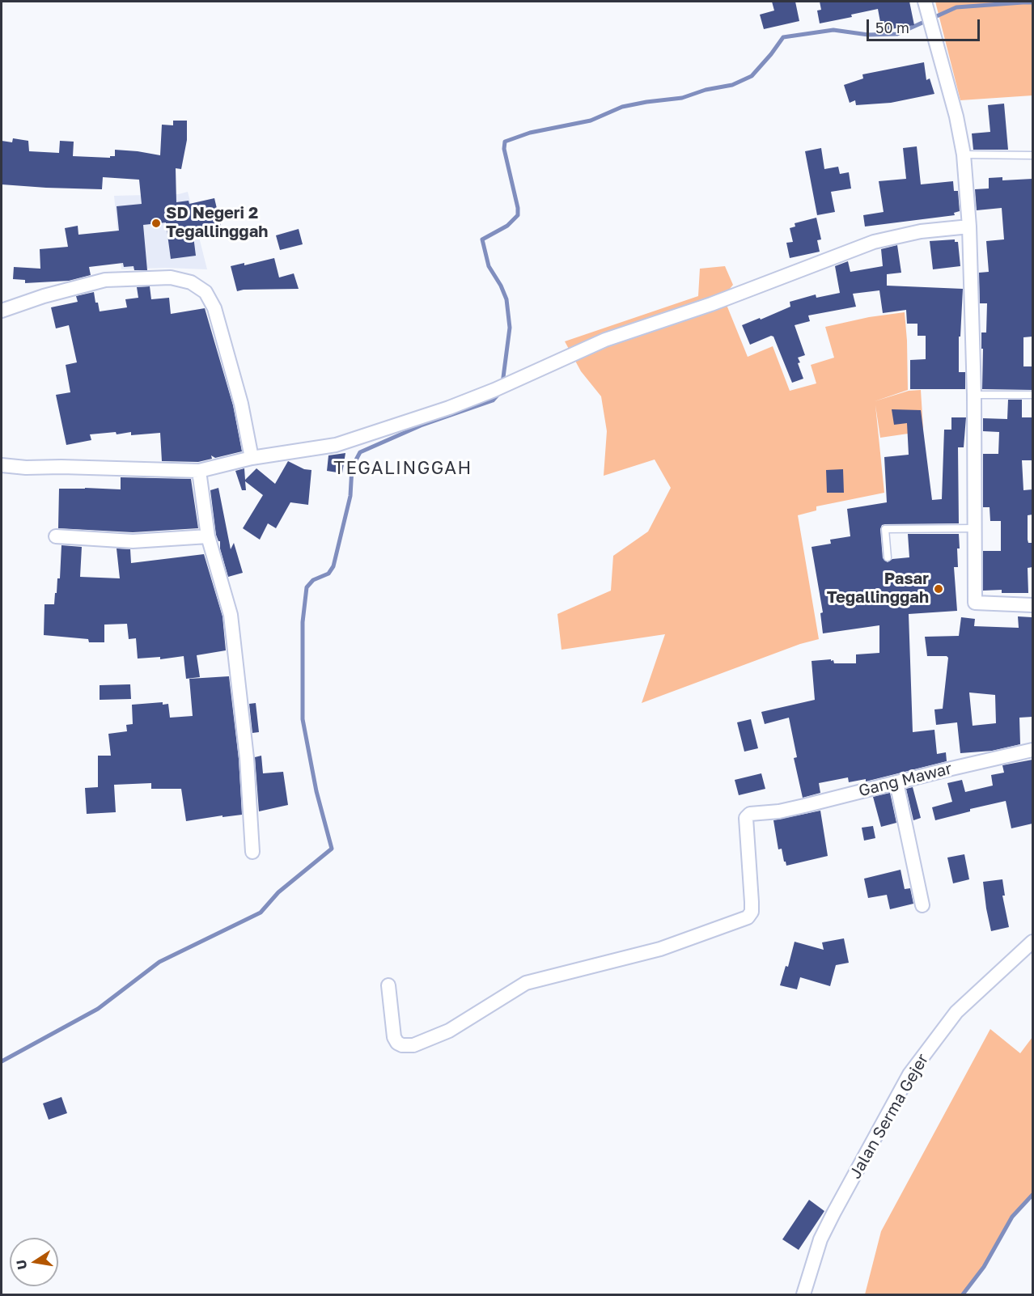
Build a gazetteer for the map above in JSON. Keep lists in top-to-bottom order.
{
  "streets": {
    "street": ["Gang Mawar", "Jalan Serma Gejer"]
  },
  "districts": ["TEGALINGGAH"],
  "places": ["SD Negeri 2 Tegallinggah", "Pasar Tegallinggah"],
  "scale_bar": "50 m",
  "north": "left"
}
